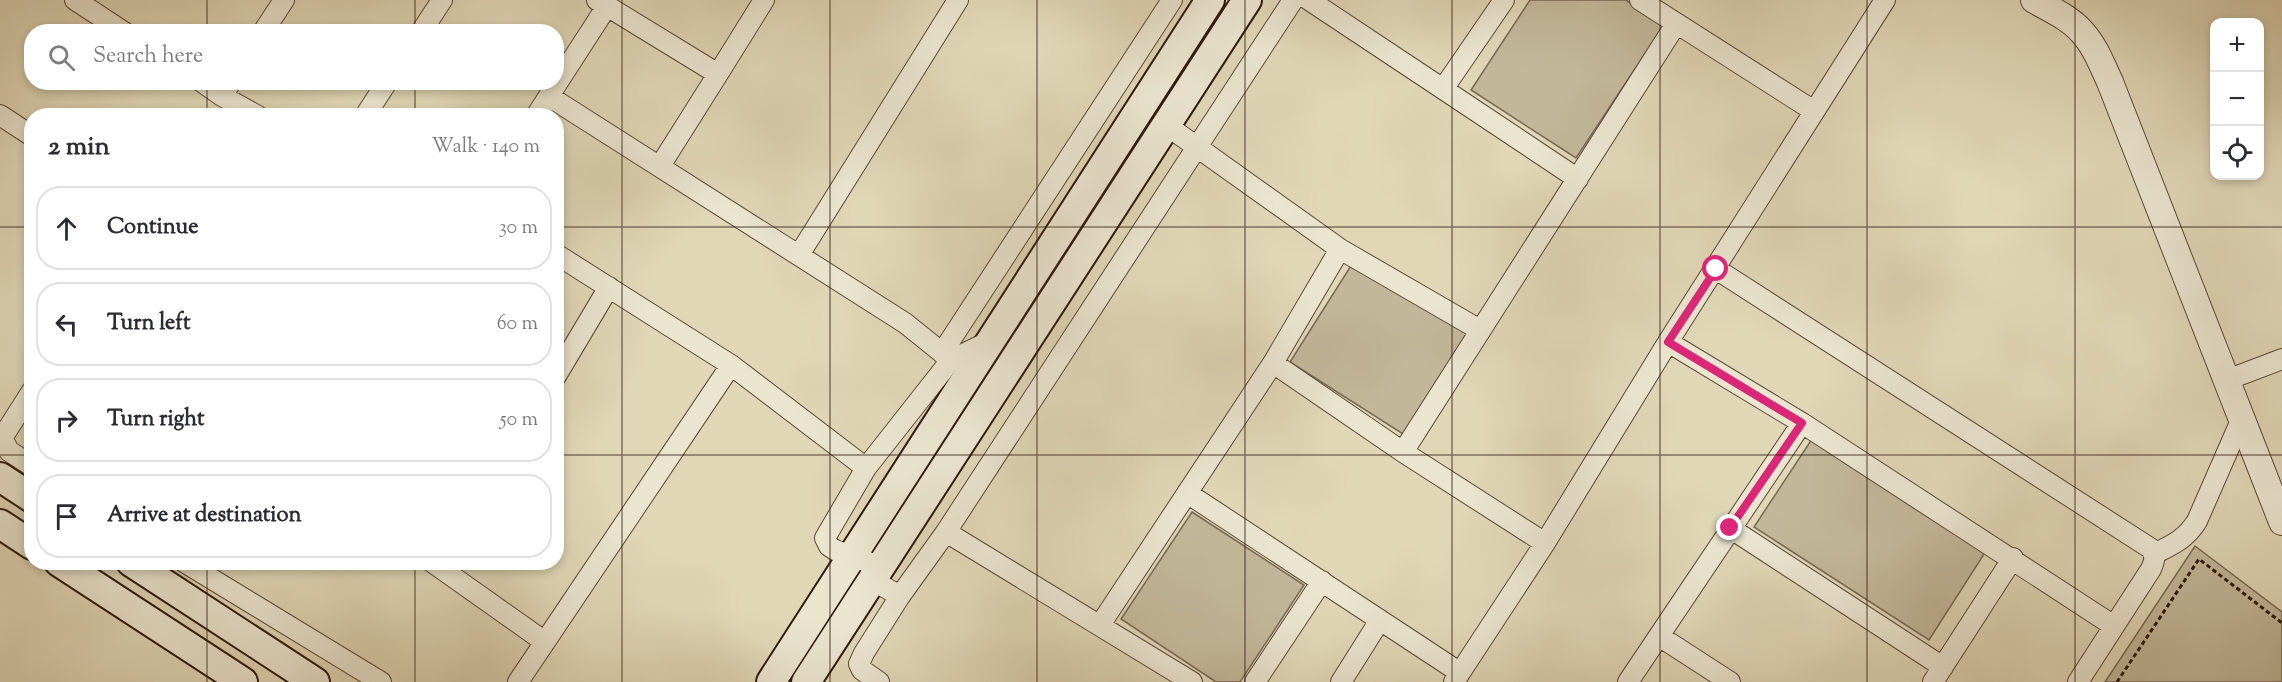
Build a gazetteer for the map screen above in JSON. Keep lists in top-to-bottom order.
{
  "page": {
    "map_buttons": ["+", "−"],
    "search": "Search here",
    "heading": ["2 min", "Walk · 140 m"],
    "list": [
      ["Continue", "30 m"],
      ["Turn left", "60 m"],
      ["Turn right", "50 m"],
      "Arrive at destination"
    ]
  }
}
